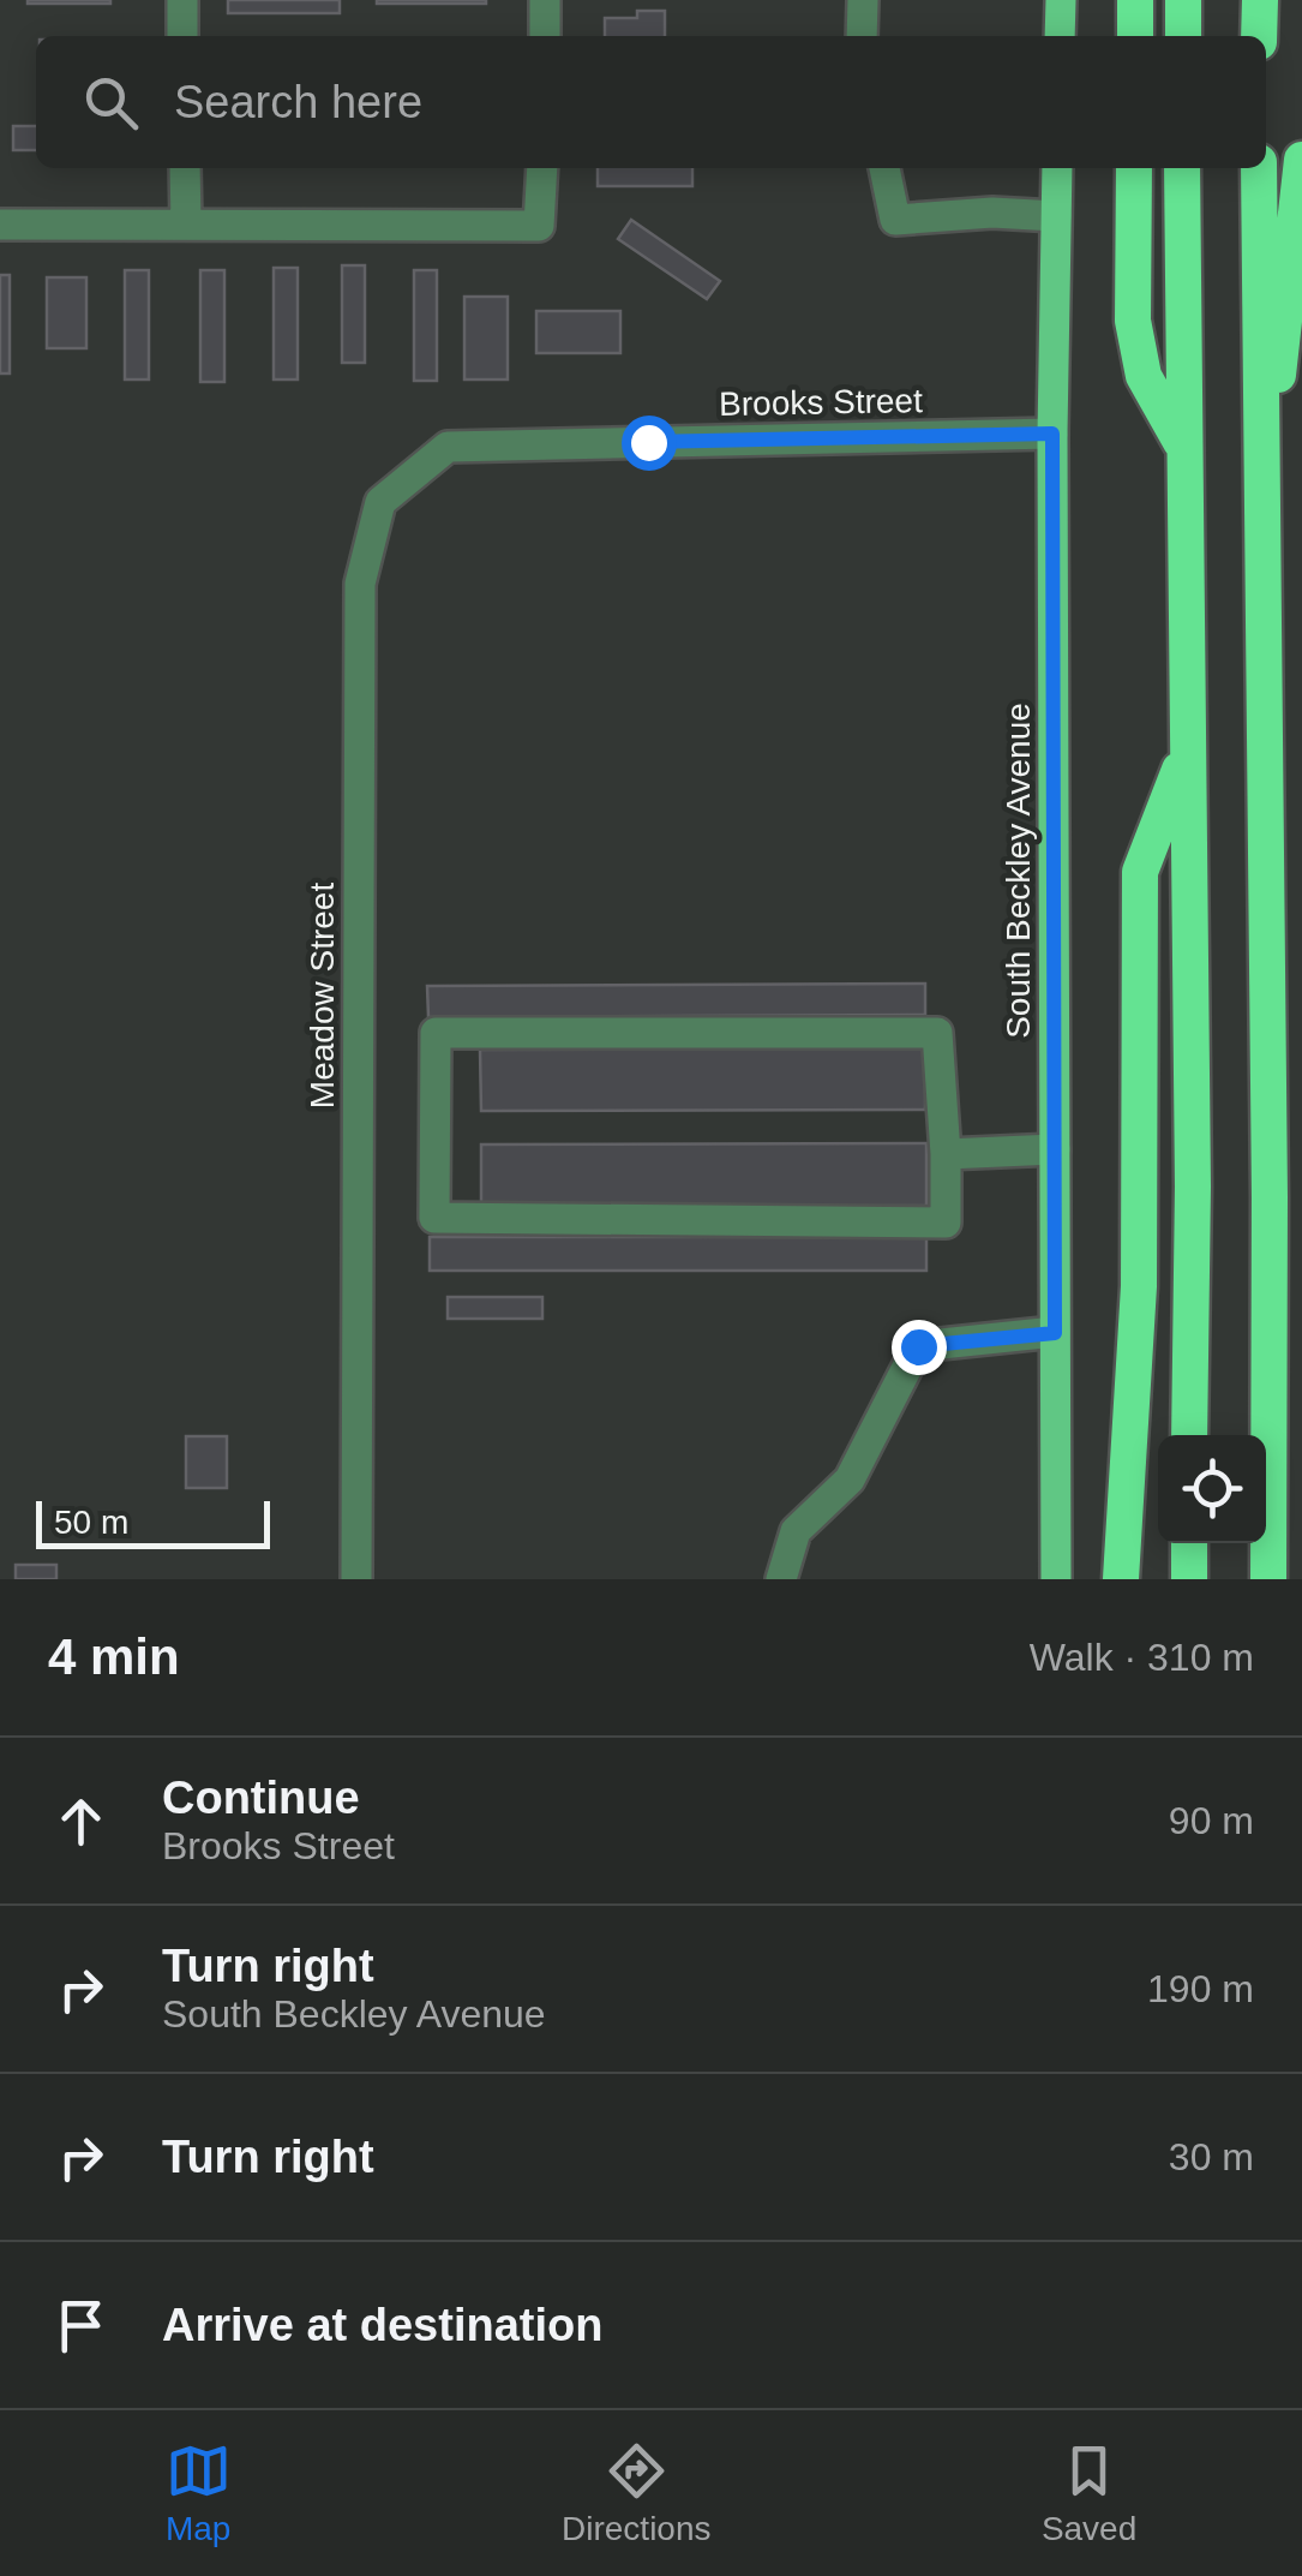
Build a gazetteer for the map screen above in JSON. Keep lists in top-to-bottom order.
{
  "streets": {
    "main road": ["South Beckley Avenue"],
    "street": ["Brooks Street", "Meadow Street"]
  },
  "crossings": [
    ["Brooks Street", "South Beckley Avenue"],
    ["Brooks Street", "Meadow Street"]
  ],
  "scale_bar": "50 m",
  "page": {
    "search": "Search here",
    "scale": "50 m",
    "heading": ["4 min", "Walk · 310 m"],
    "list": [
      ["Continue", "Brooks Street", "90 m"],
      ["Turn right", "South Beckley Avenue", "190 m"],
      ["Turn right", "30 m"],
      "Arrive at destination"
    ],
    "nav": ["Map", "Directions", "Saved"]
  }
}
